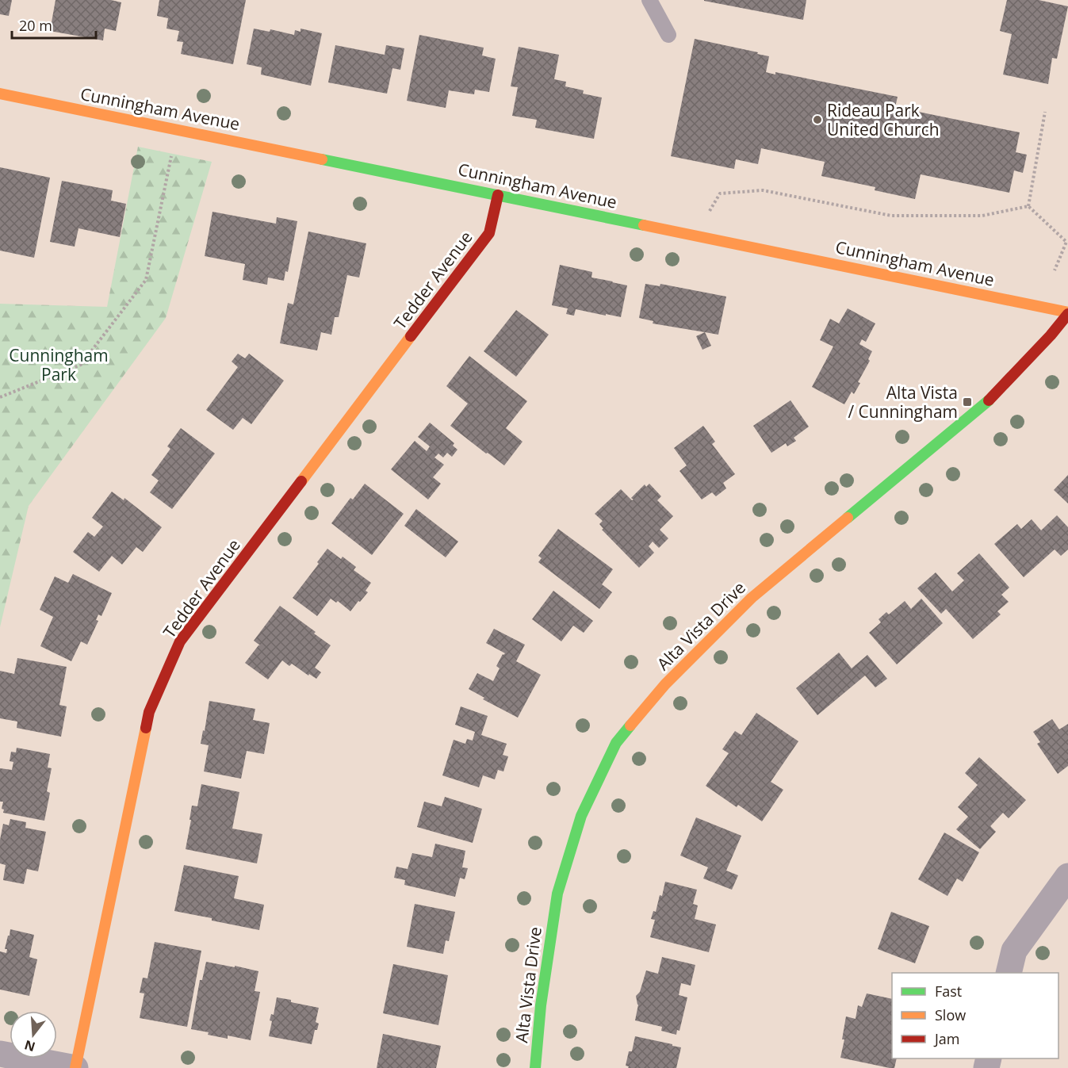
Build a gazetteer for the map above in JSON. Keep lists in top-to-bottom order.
{
  "streets": {
    "street": ["Cunningham Avenue", "Tedder Avenue", "Alta Vista Drive"]
  },
  "crossings": [
    ["Cunningham Avenue", "Tedder Avenue"],
    ["Cunningham Avenue", "Alta Vista Drive"]
  ],
  "parks": ["Cunningham Park"],
  "places": {
    "other": ["Rideau Park United Church"],
    "transit": ["Alta Vista / Cunningham"]
  },
  "legend": ["Fast", "Slow", "Jam"],
  "scale_bar": "20 m",
  "north": "bottom"
}
